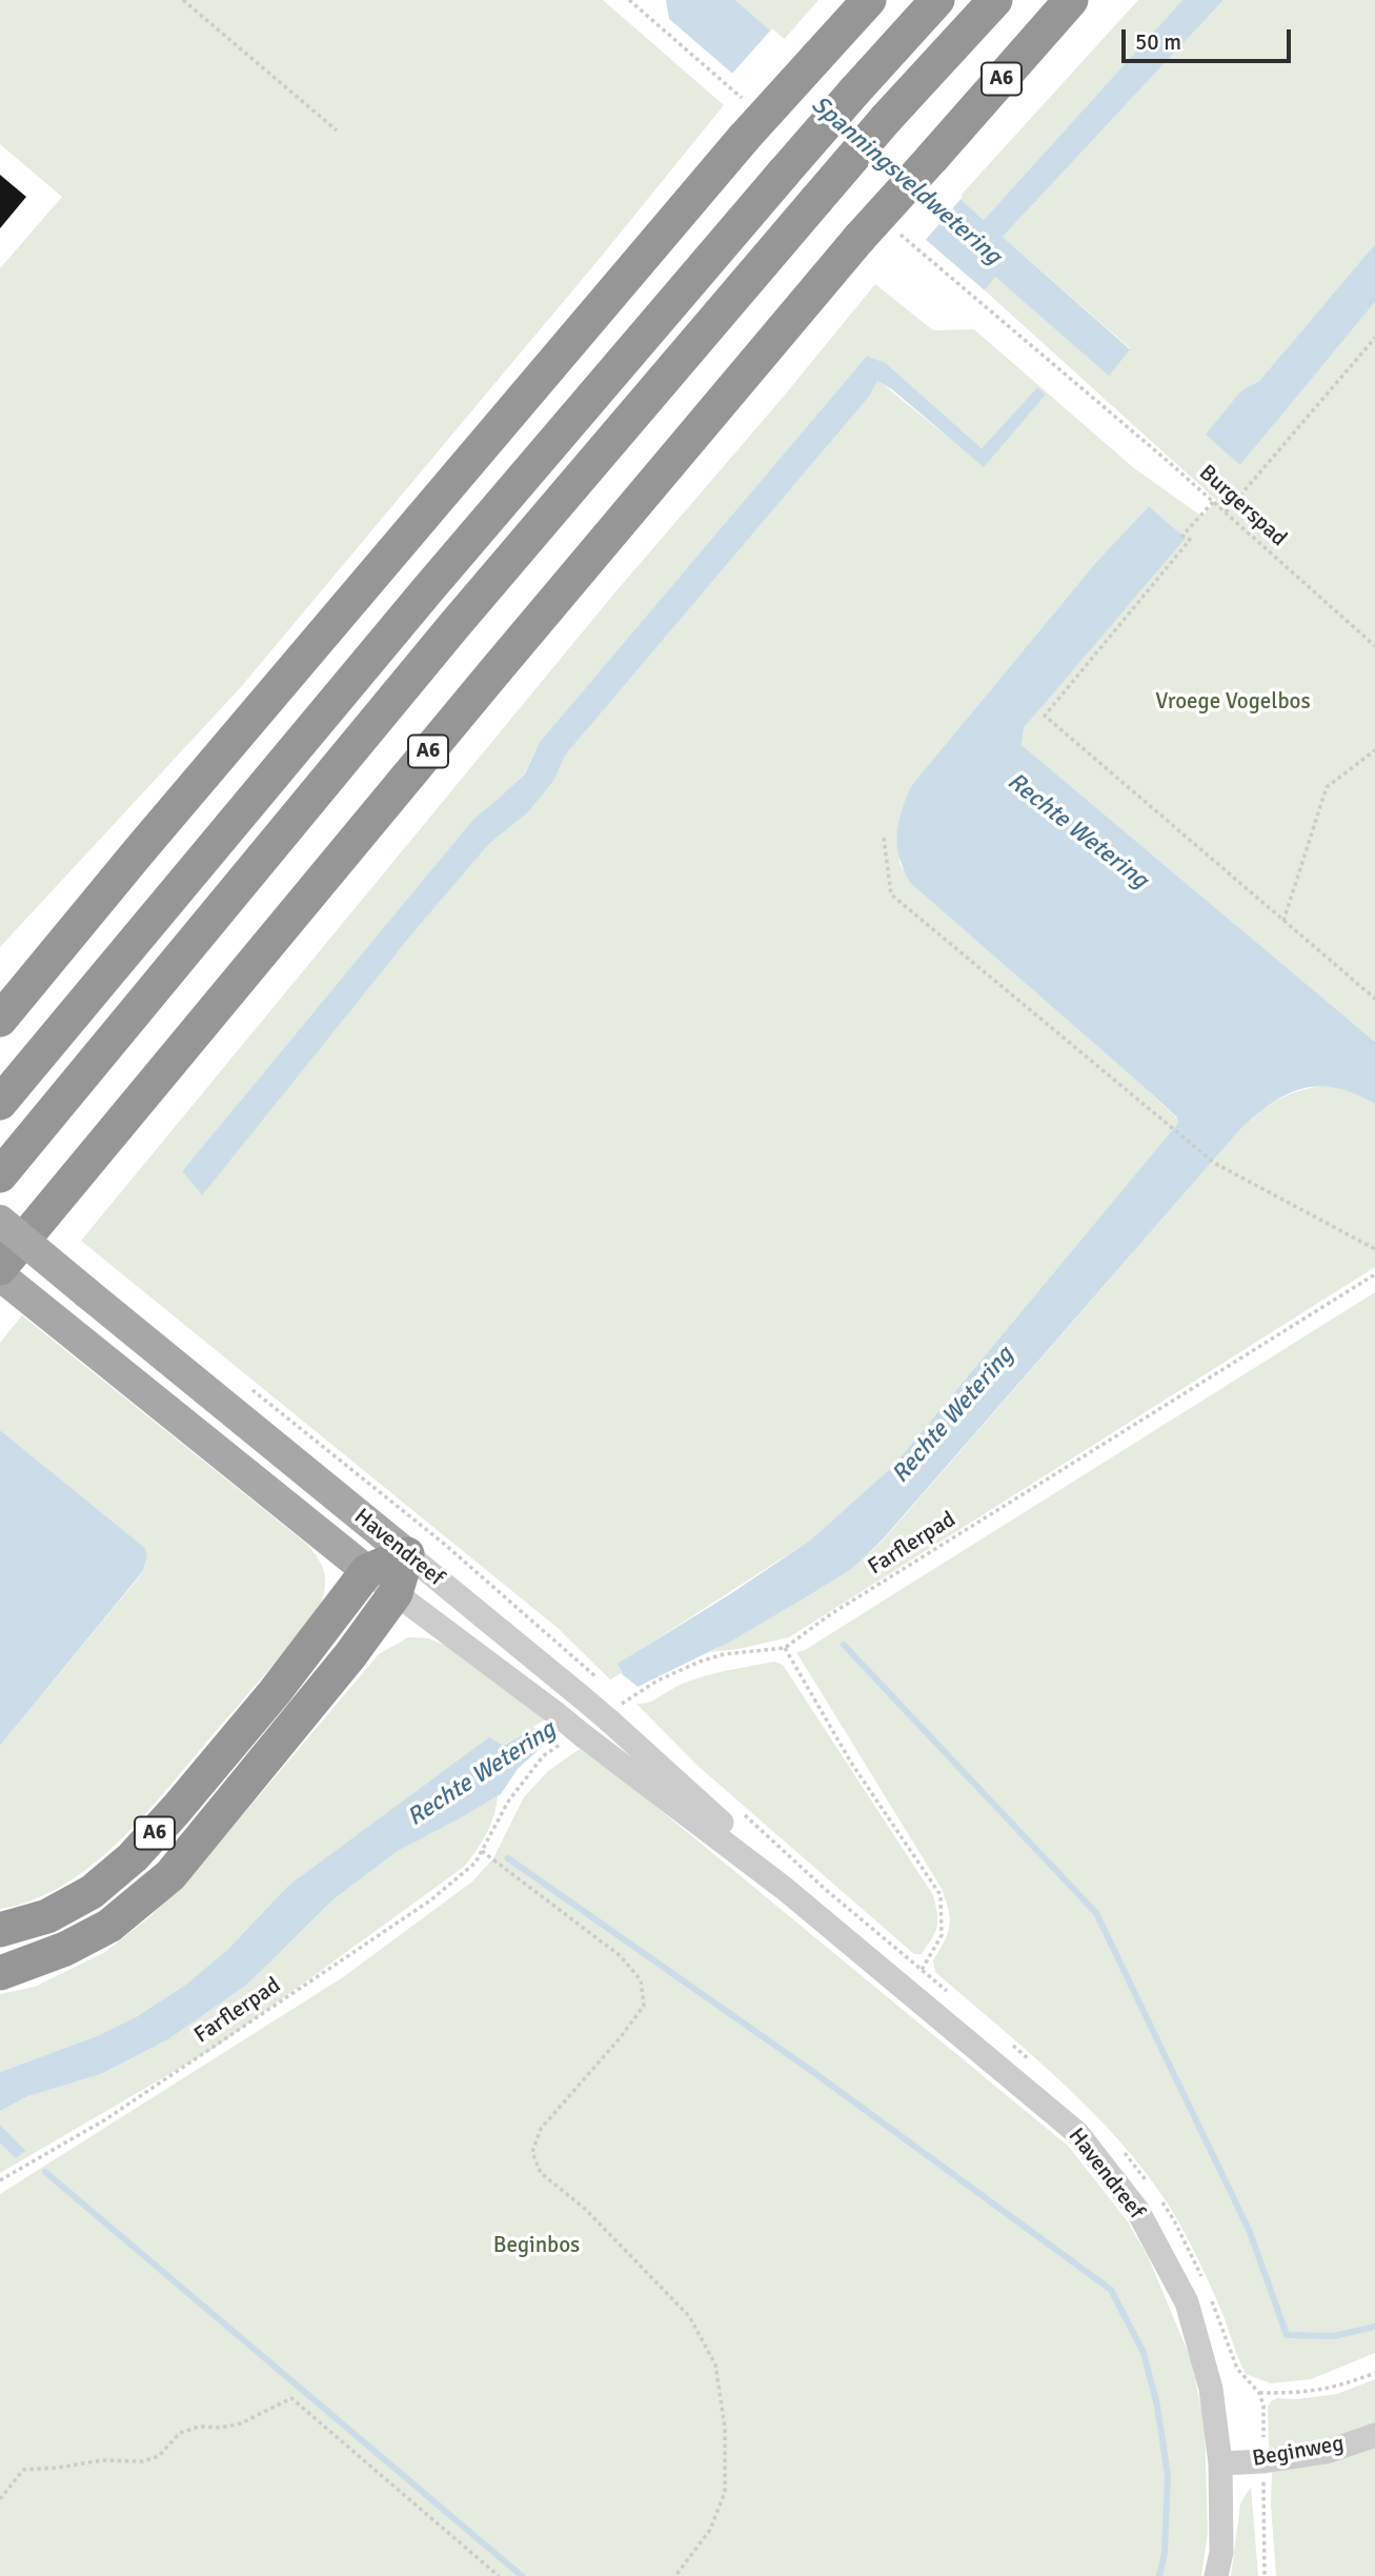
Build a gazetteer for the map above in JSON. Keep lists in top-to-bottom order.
{
  "streets": {
    "highway": ["A6"],
    "main road": ["Havendreef"],
    "street": ["Beginweg"],
    "path": ["Burgerspad", "Farflerpad"]
  },
  "crossings": [
    ["A6", "Havendreef"],
    ["Havendreef", "Beginweg"]
  ],
  "water": ["Spanningsveldwetering", "Rechte Wetering"],
  "parks": ["Vroege Vogelbos", "Beginbos"],
  "scale_bar": "50 m"
}
